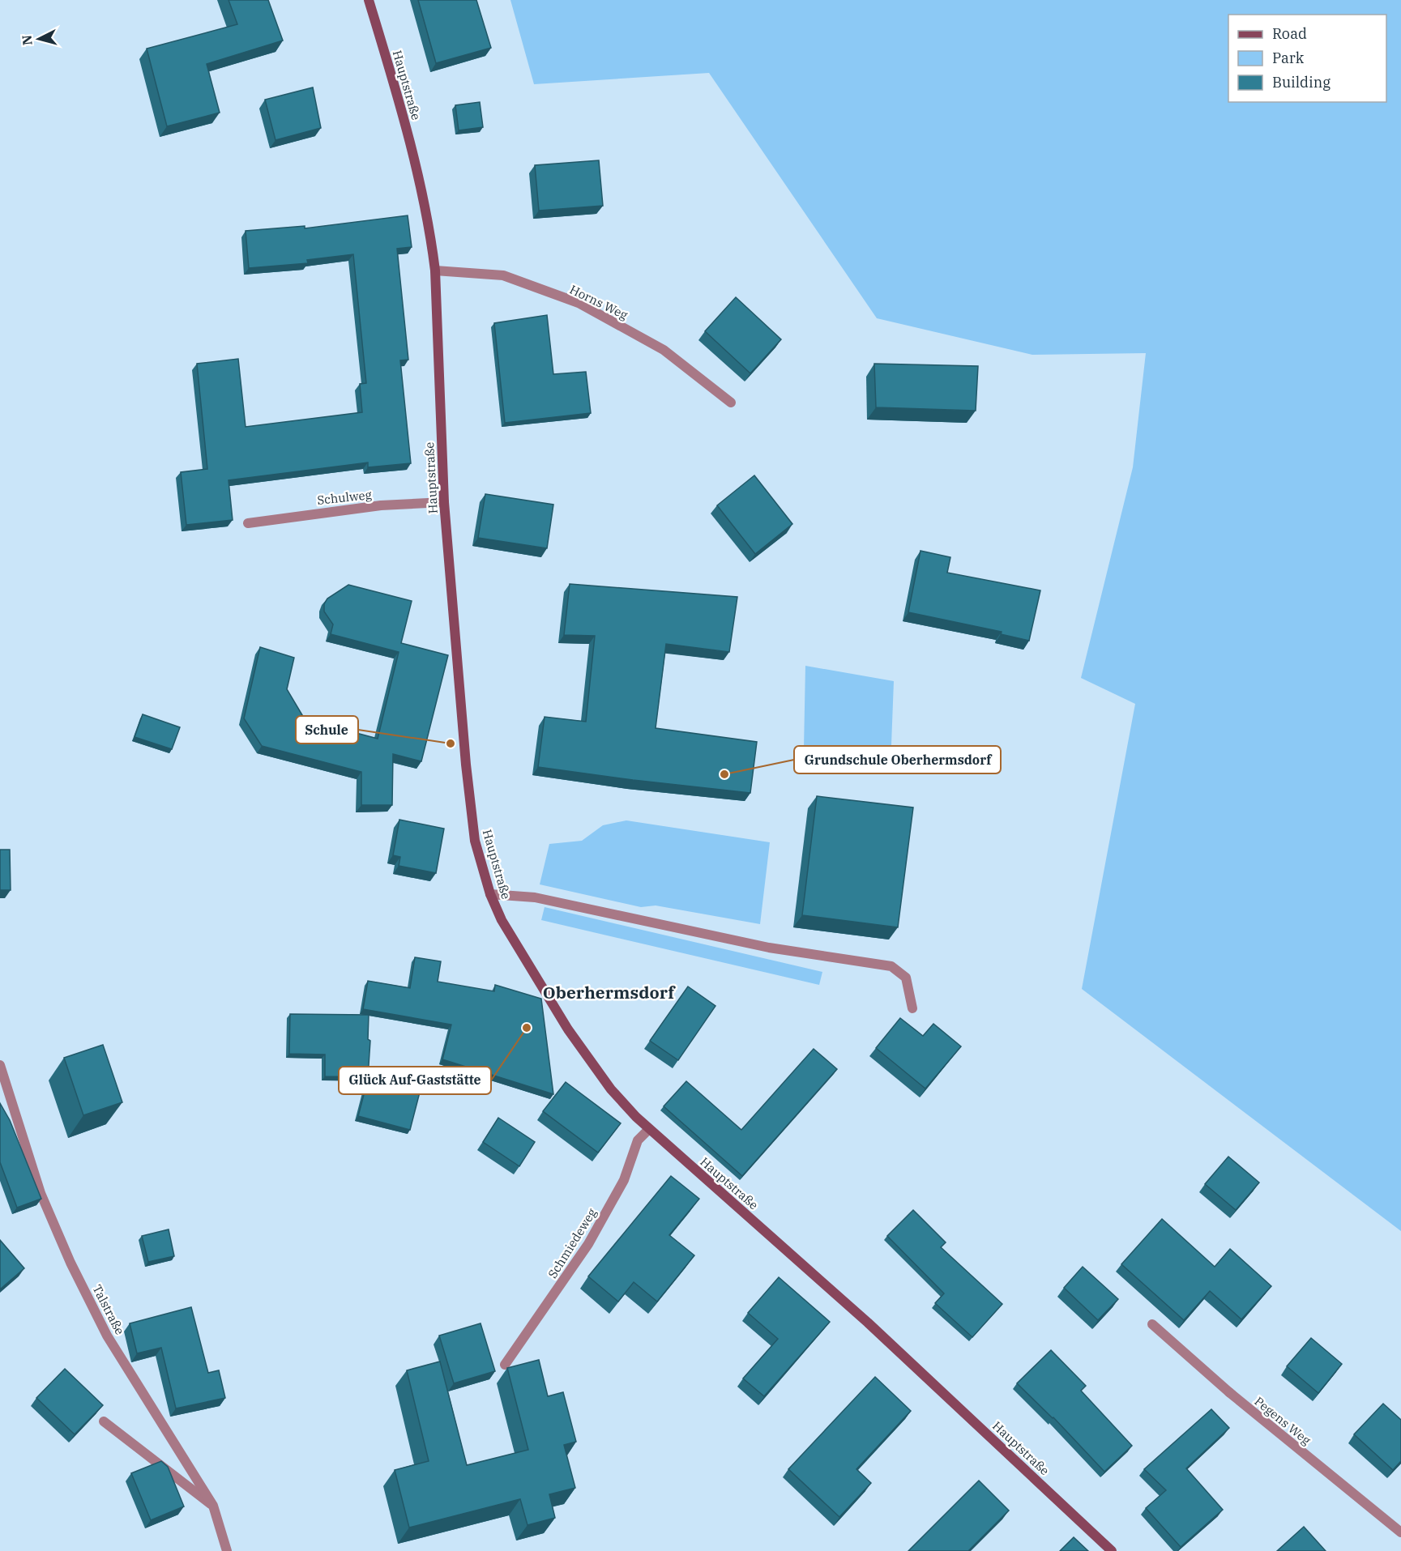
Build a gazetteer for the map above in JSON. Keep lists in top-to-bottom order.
{
  "streets": {
    "street": [
      "Hauptstraße",
      "Horns Weg",
      "Schulweg",
      "Schmiedeweg",
      "Talstraße",
      "Pegens Weg"
    ]
  },
  "crossings": [
    ["Hauptstraße", "Horns Weg"],
    ["Hauptstraße", "Schulweg"],
    ["Hauptstraße", "Schmiedeweg"]
  ],
  "districts": ["Oberhermsdorf"],
  "places": ["Schule", "Grundschule Oberhermsdorf", "Glück Auf-Gaststätte"],
  "legend": ["Road", "Park", "Building"],
  "north": "left"
}
